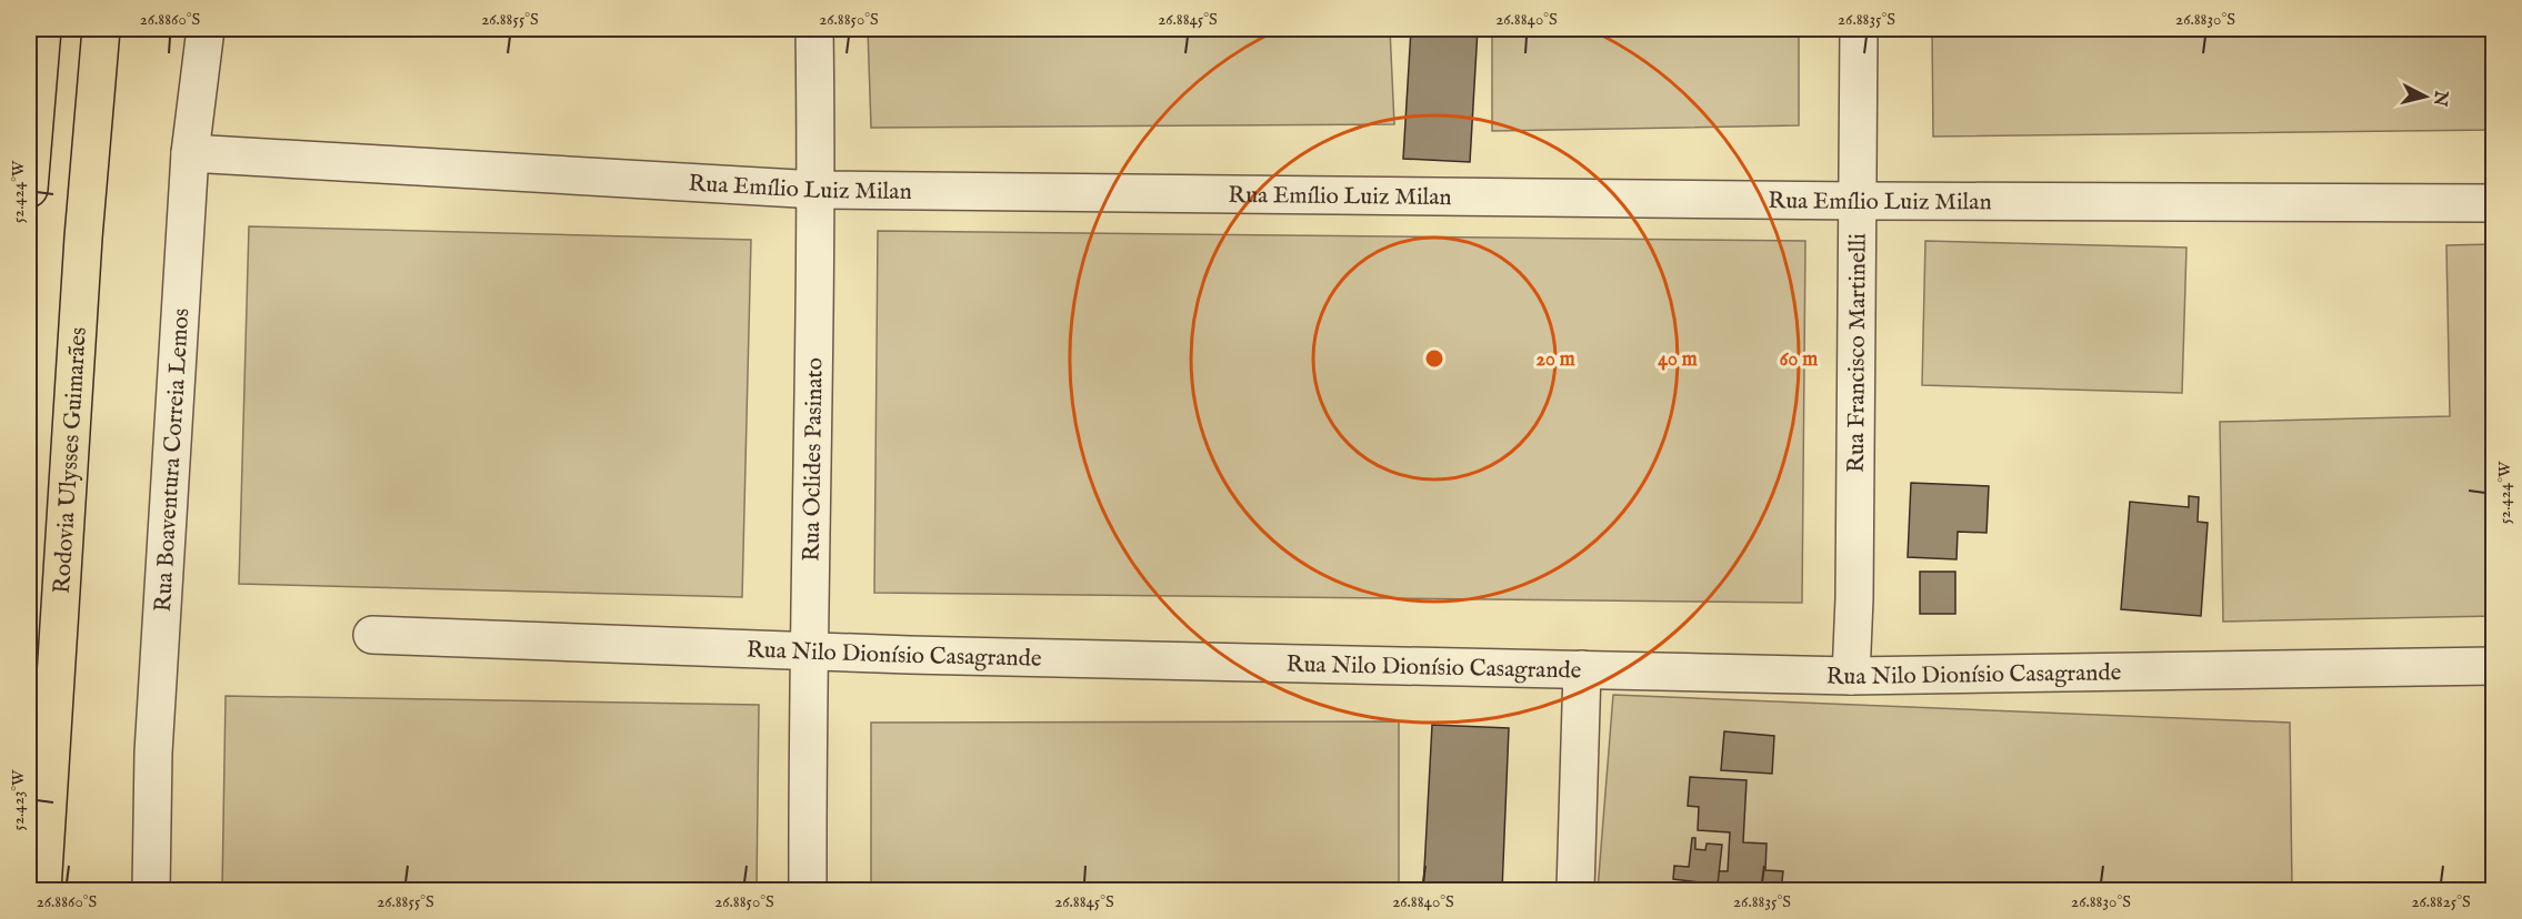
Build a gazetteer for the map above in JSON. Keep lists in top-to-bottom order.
{
  "streets": {
    "highway": ["Rodovia Ulysses Guimarães"],
    "street": [
      "Rua Emílio Luiz Milan",
      "Rua Francisco Martinelli",
      "Rua Boaventura Correia Lemos",
      "Rua Oclides Pasinato",
      "Rua Nilo Dionísio Casagrande"
    ]
  },
  "crossings": [
    ["Rua Emílio Luiz Milan", "Rua Francisco Martinelli"],
    ["Rua Emílio Luiz Milan", "Rua Boaventura Correia Lemos"],
    ["Rua Emílio Luiz Milan", "Rua Oclides Pasinato"],
    ["Rua Francisco Martinelli", "Rua Nilo Dionísio Casagrande"],
    ["Rua Oclides Pasinato", "Rua Nilo Dionísio Casagrande"]
  ],
  "north": "right",
  "coordinates": [
    "26.8860°S",
    "26.8855°S",
    "26.8850°S",
    "26.8845°S",
    "26.8840°S",
    "26.8835°S",
    "26.8830°S",
    "52.424°W",
    "52.423°W",
    "26.8825°S"
  ],
  "rings": ["20 m", "40 m", "60 m"]
}
